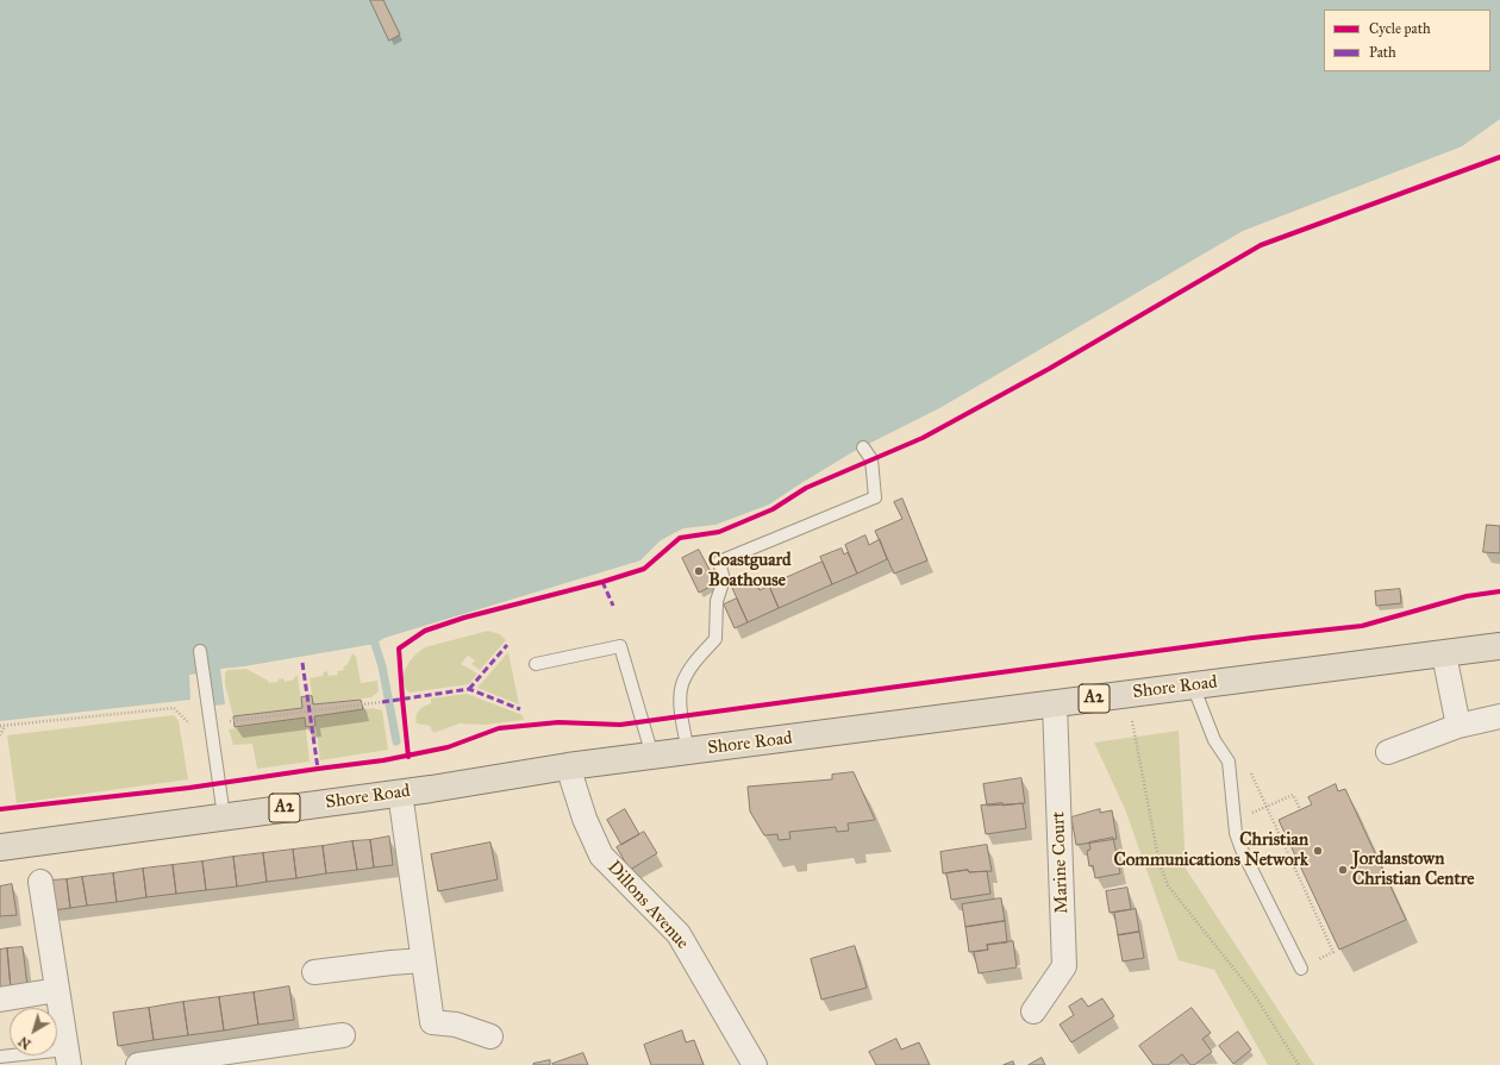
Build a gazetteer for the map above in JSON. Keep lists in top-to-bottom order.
{
  "streets": {
    "highway": ["Shore Road", "A2"],
    "street": ["Marine Court", "Dillons Avenue"]
  },
  "crossings": [
    ["Shore Road", "Marine Court"],
    ["Shore Road", "Dillons Avenue"]
  ],
  "places": ["Coastguard Boathouse", "Christian Communications Network", "Jordanstown Christian Centre"],
  "legend": ["Cycle path", "Path"],
  "north": "bottom left"
}
